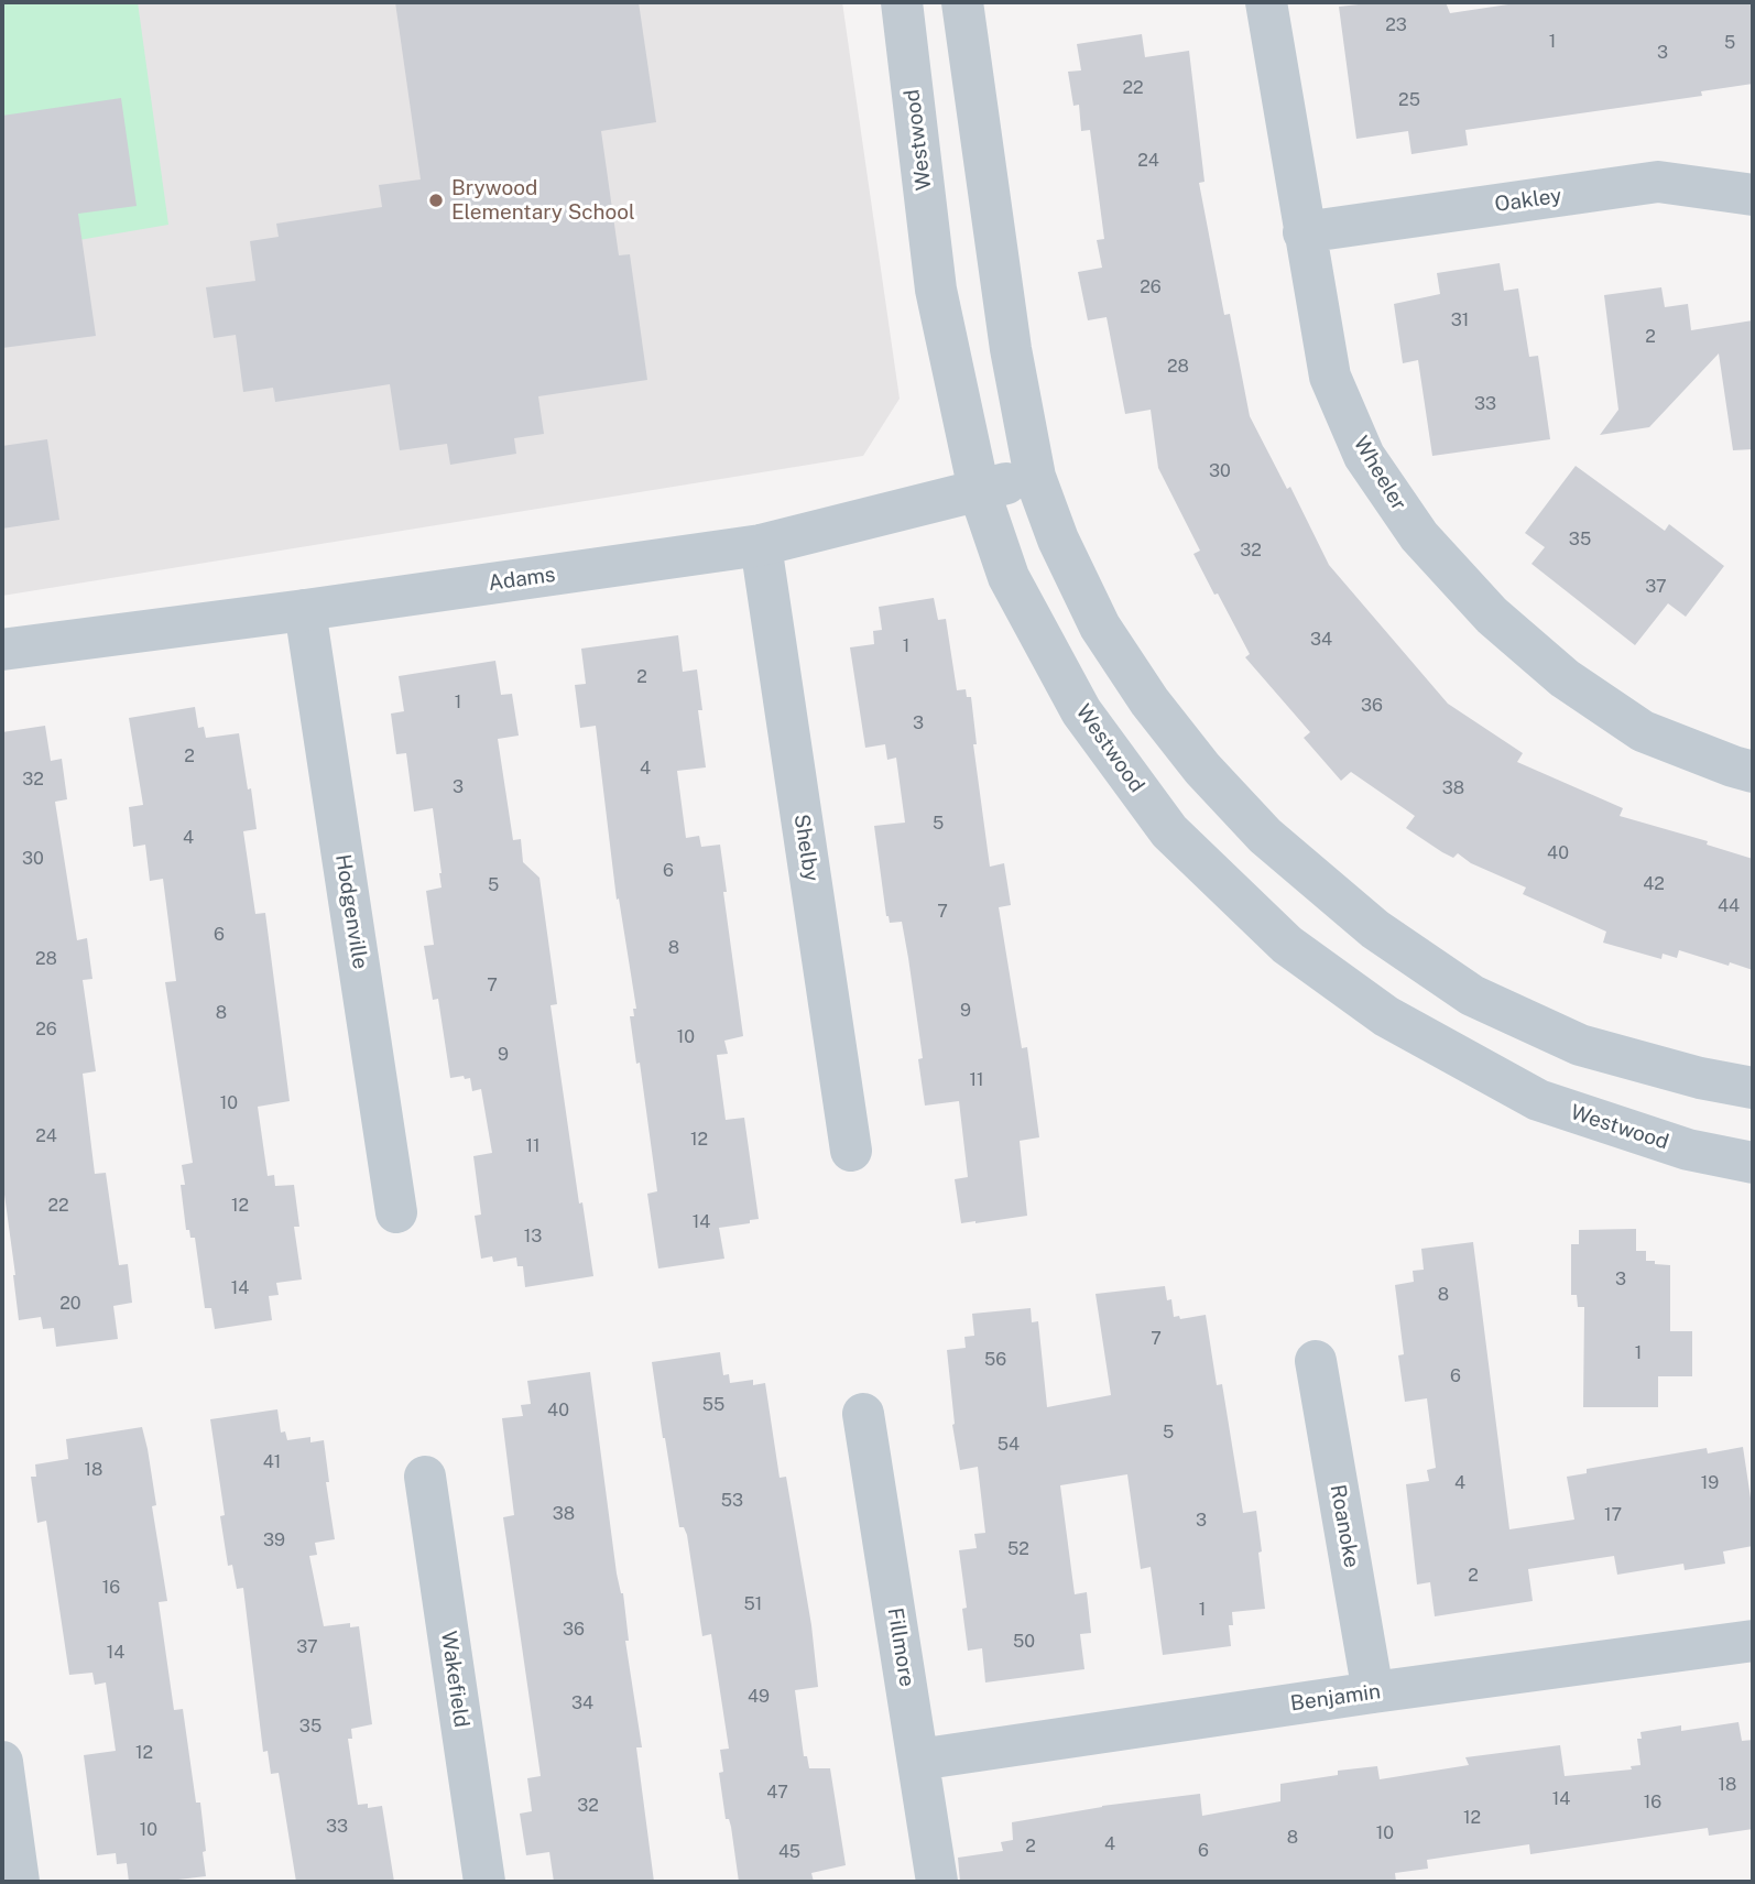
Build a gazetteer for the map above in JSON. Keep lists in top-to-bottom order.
{
  "streets": {
    "street": [
      "Westwood",
      "Oakley",
      "Wheeler",
      "Adams",
      "Shelby",
      "Hodgenville",
      "Roanoke",
      "Fillmore",
      "Wakefield",
      "Benjamin"
    ]
  },
  "crossings": [
    ["Westwood", "Adams"],
    ["Oakley", "Wheeler"],
    ["Adams", "Shelby"],
    ["Adams", "Hodgenville"],
    ["Roanoke", "Benjamin"],
    ["Fillmore", "Benjamin"]
  ],
  "places": ["Brywood Elementary School"],
  "house_numbers": [
    "23",
    "1",
    "5",
    "3",
    "22",
    "25",
    "24",
    "26",
    "31",
    "2",
    "28",
    "33",
    "30",
    "35",
    "32",
    "37",
    "34",
    "1",
    "2",
    "1",
    "36",
    "3",
    "2",
    "4",
    "32",
    "3",
    "38",
    "5",
    "4",
    "40",
    "30",
    "6",
    "42",
    "5",
    "44",
    "7",
    "6",
    "8",
    "28",
    "7",
    "9",
    "8",
    "26",
    "10",
    "9",
    "11",
    "10",
    "24",
    "12",
    "11",
    "22",
    "12",
    "14",
    "13",
    "3",
    "14",
    "8",
    "20",
    "7",
    "1",
    "56",
    "6",
    "55",
    "40",
    "5",
    "54",
    "41",
    "18",
    "4",
    "19",
    "53",
    "38",
    "17",
    "3",
    "39",
    "52",
    "2",
    "16",
    "51",
    "1",
    "36",
    "50",
    "37",
    "14",
    "49",
    "34",
    "35",
    "12",
    "18",
    "47",
    "14",
    "16",
    "32",
    "12",
    "33",
    "10",
    "10",
    "8",
    "4",
    "2",
    "6",
    "45"
  ]
}
